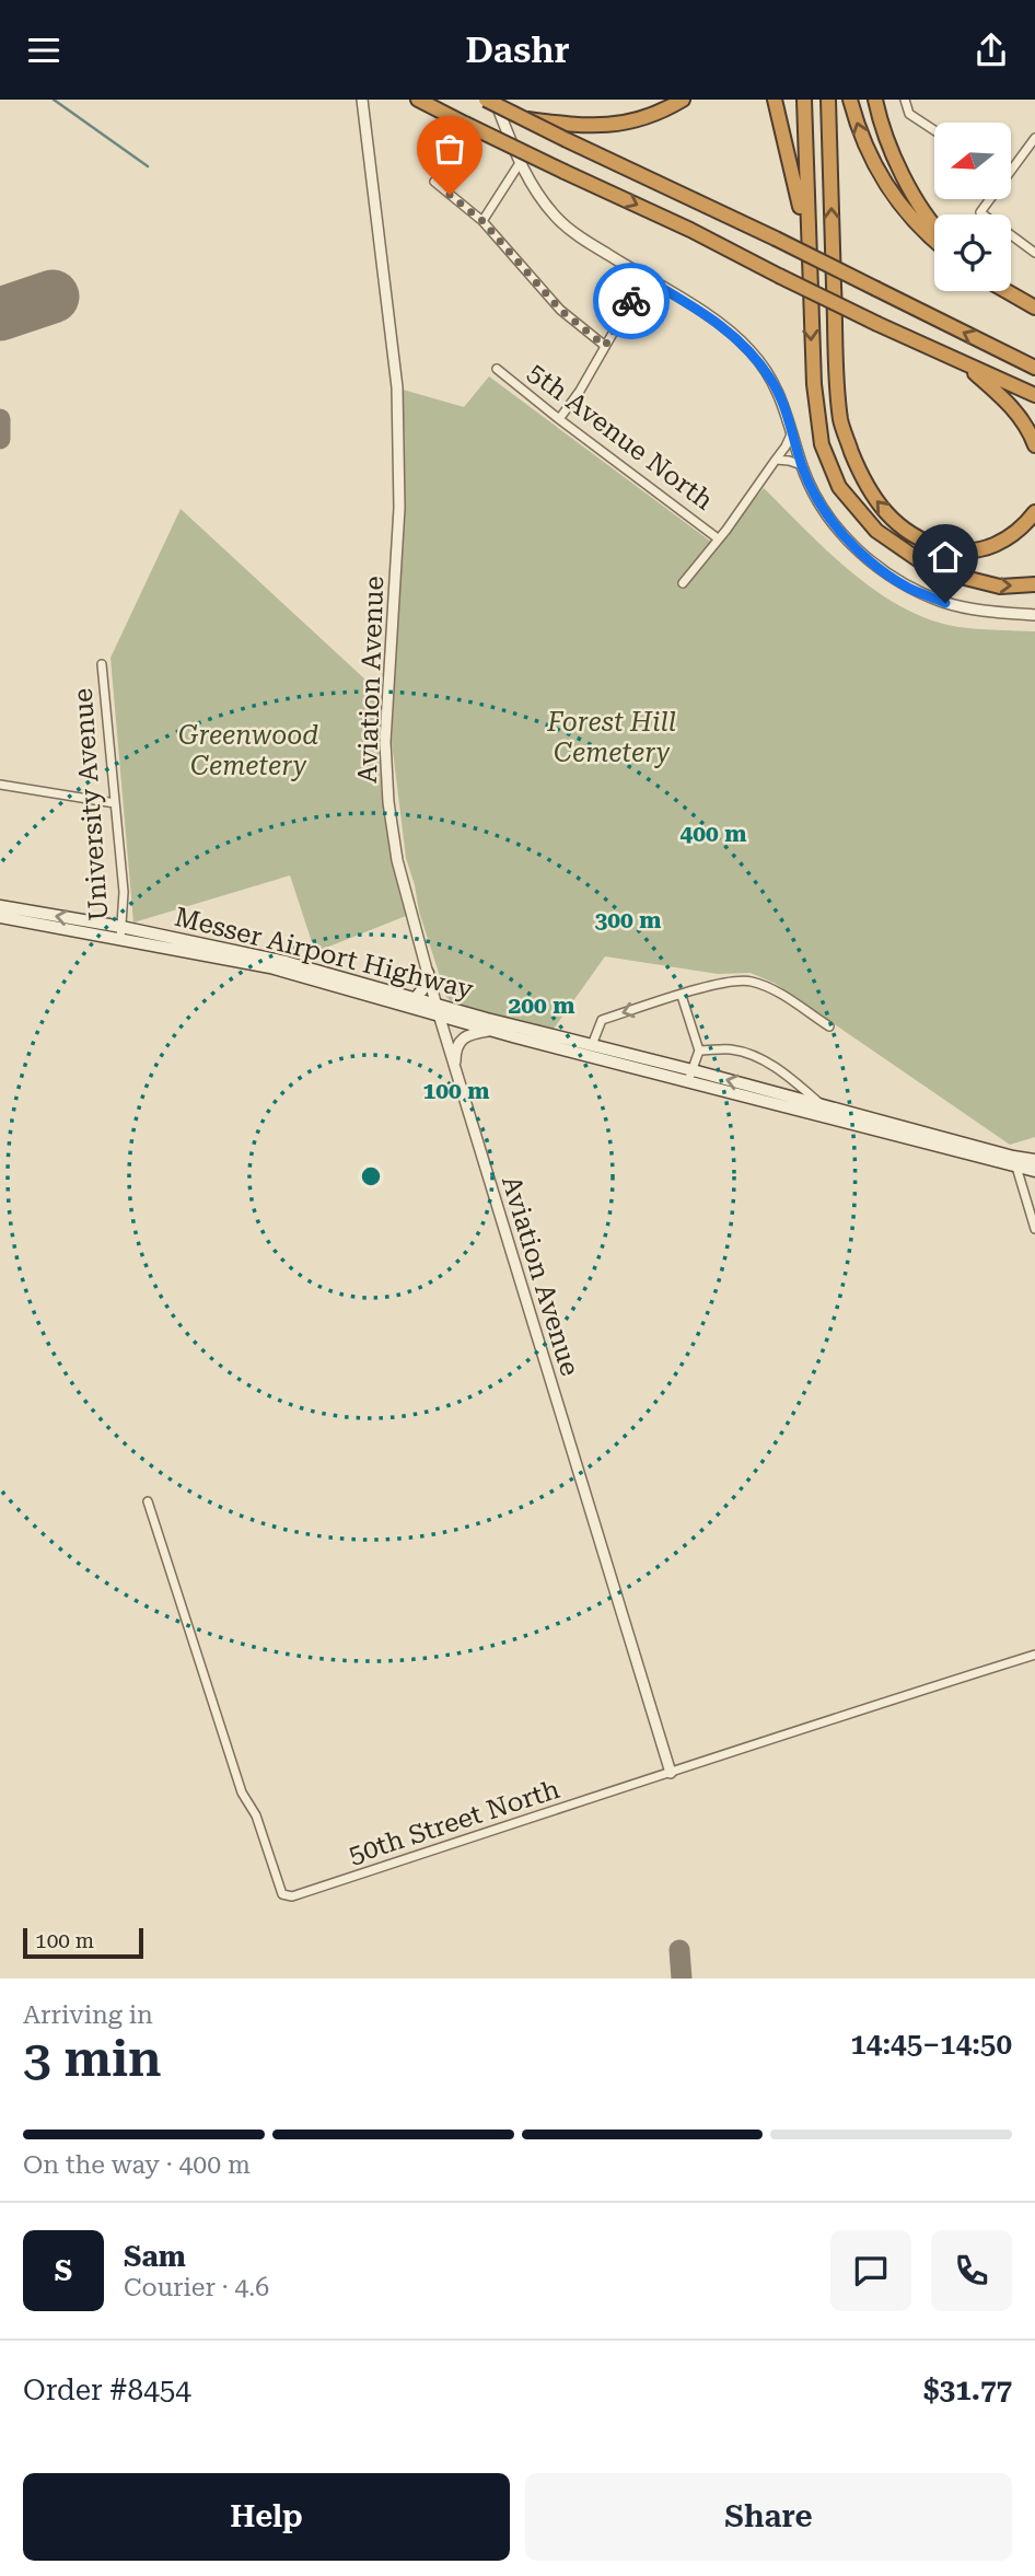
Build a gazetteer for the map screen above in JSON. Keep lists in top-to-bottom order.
{
  "streets": {
    "main road": ["Messer Airport Highway"],
    "street": [
      "5th Avenue North",
      "Aviation Avenue",
      "University Avenue",
      "50th Street North"
    ]
  },
  "crossings": [
    ["Aviation Avenue", "Messer Airport Highway"],
    ["Aviation Avenue", "50th Street North"],
    ["University Avenue", "Messer Airport Highway"]
  ],
  "parks": ["Forest Hill Cemetery", "Greenwood Cemetery"],
  "scale_bar": "100 m",
  "north": "left",
  "page": {
    "header": "Dashr",
    "scale": "100 m",
    "heading": ["3 min", "Arriving in", "14:45–14:50"],
    "panel": [
      "Sam",
      "Courier · 4.6",
      "Order #8454",
      "$31.77"
    ],
    "bar": "On the way · 400 m",
    "round": "S",
    "buttons": ["Help", "Share"]
  },
  "rings": [
    "400 m",
    "300 m",
    "200 m",
    "100 m"
  ]
}
